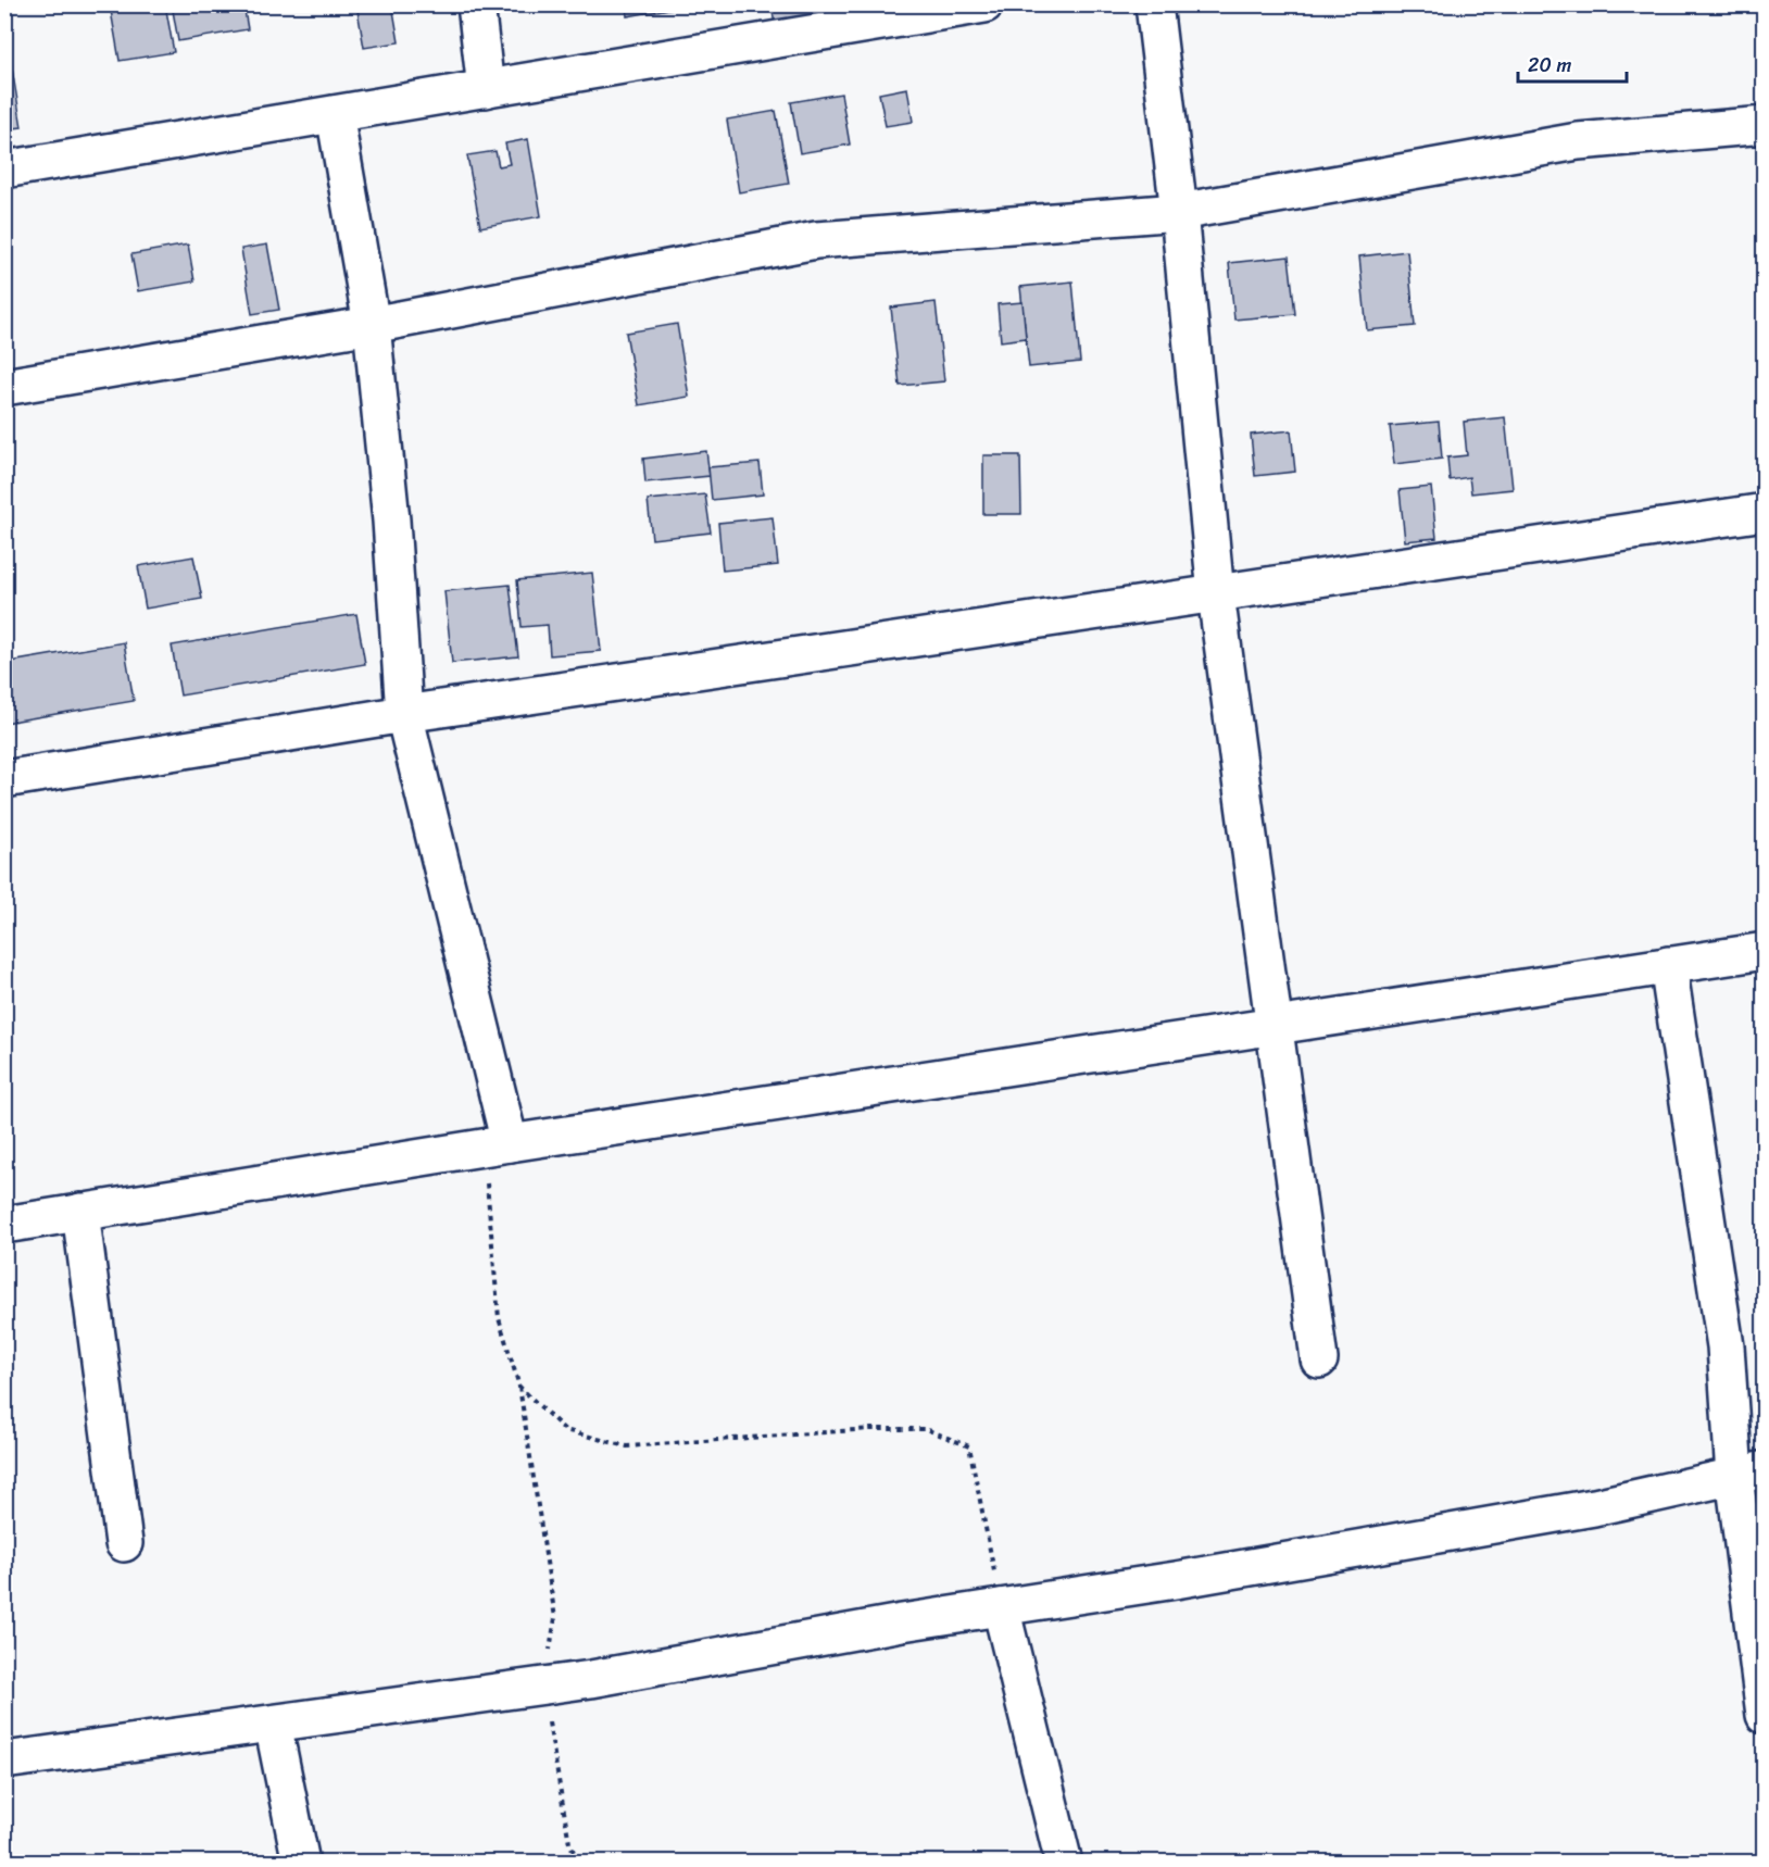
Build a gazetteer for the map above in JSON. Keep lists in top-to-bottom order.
{
  "scale_bar": "20 m"
}
